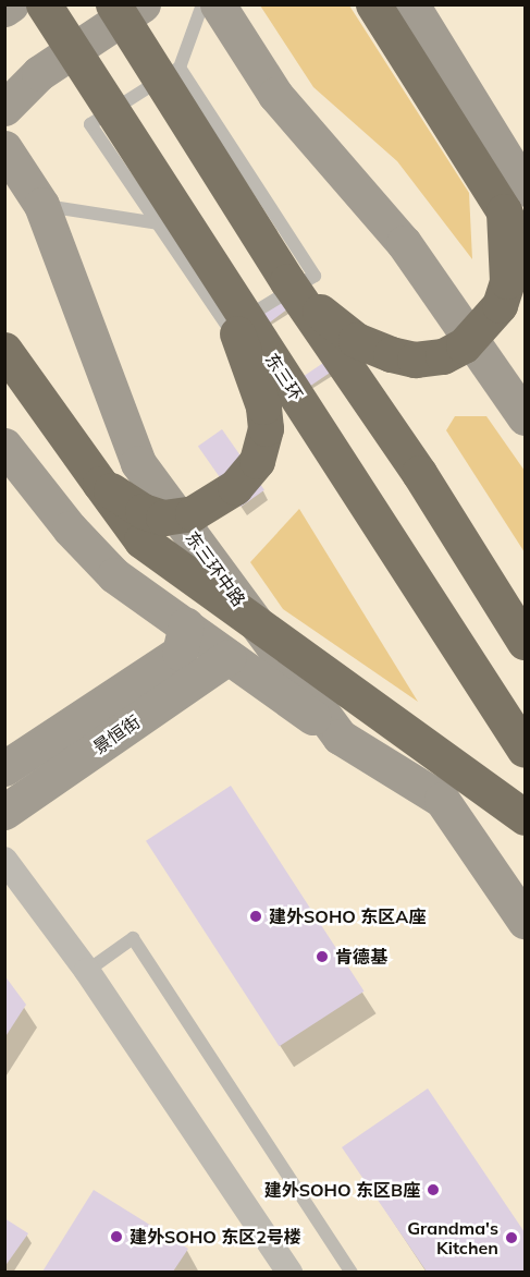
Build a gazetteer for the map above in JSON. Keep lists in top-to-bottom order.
{
  "streets": {
    "highway": ["东三环"],
    "street": ["东三环中路", "景恒街"]
  },
  "places": [
    "建外SOHO 东区A座",
    "肯德基",
    "建外SOHO 东区B座",
    "建外SOHO 东区2号楼",
    "Grandma's Kitchen"
  ]
}
